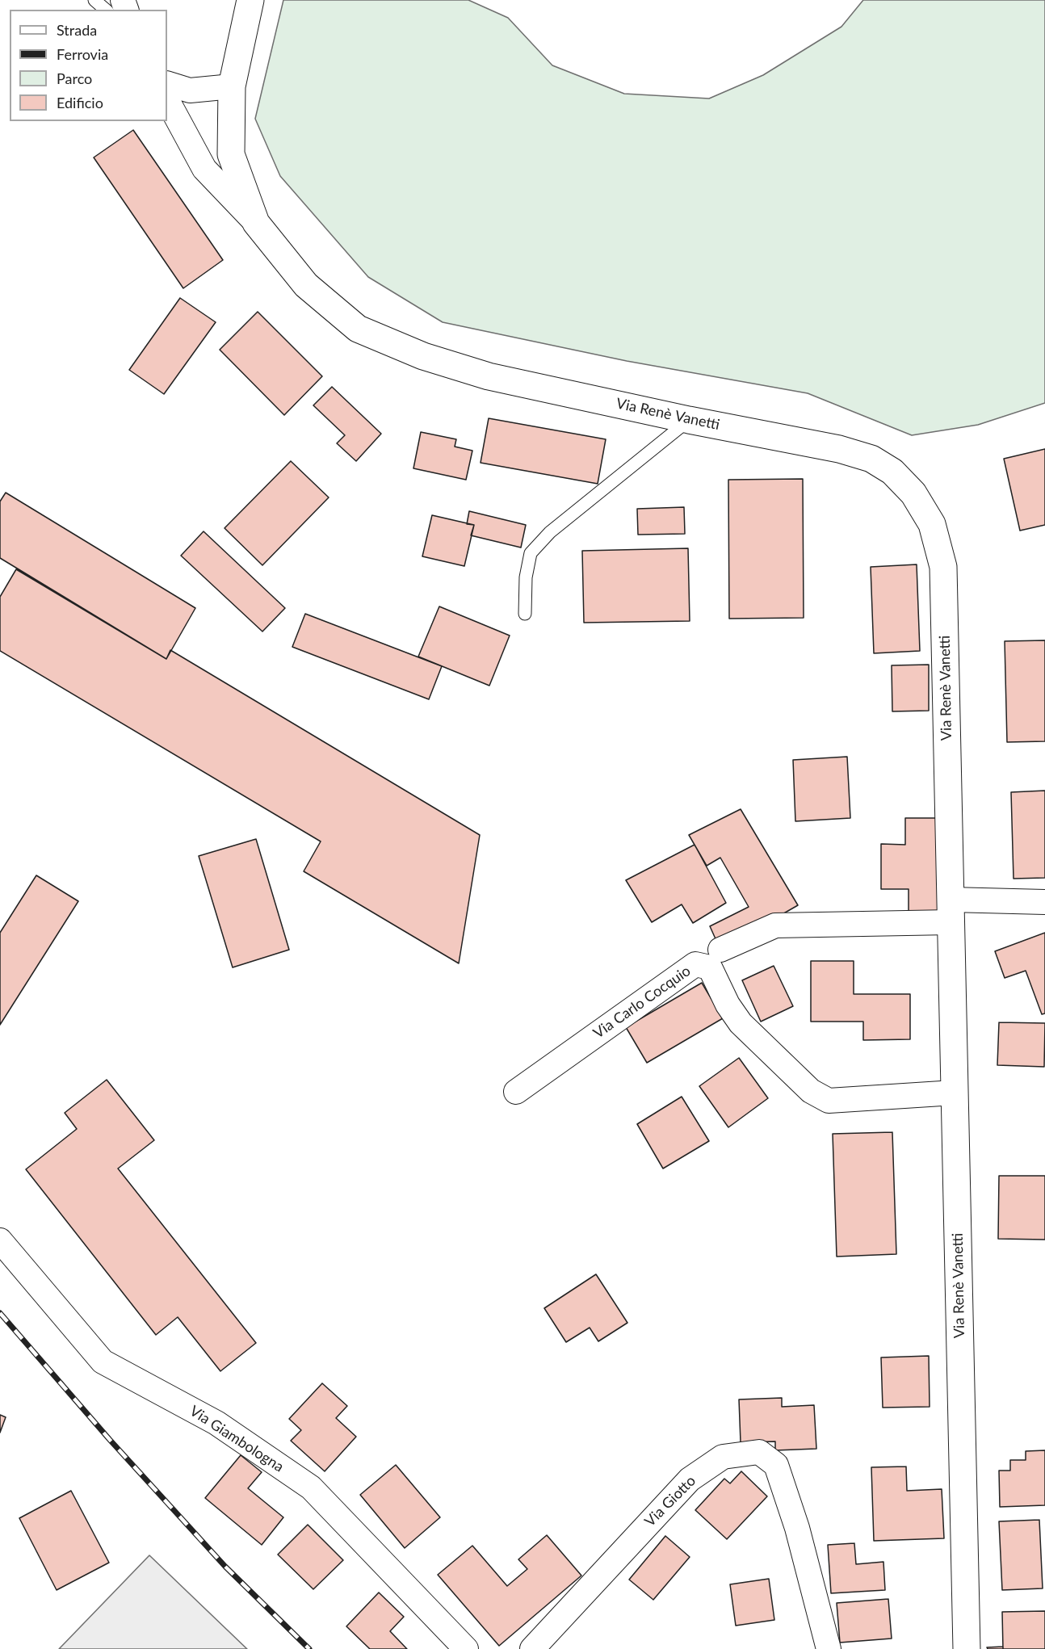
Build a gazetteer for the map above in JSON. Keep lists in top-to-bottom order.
{
  "streets": {
    "street": [
      "Via Renè Vanetti",
      "Via Carlo Cocquio",
      "Via Giambologna",
      "Via Giotto"
    ]
  },
  "crossings": [
    ["Via Renè Vanetti", "Via Carlo Cocquio"]
  ],
  "legend": [
    "Strada",
    "Ferrovia",
    "Parco",
    "Edificio"
  ]
}
